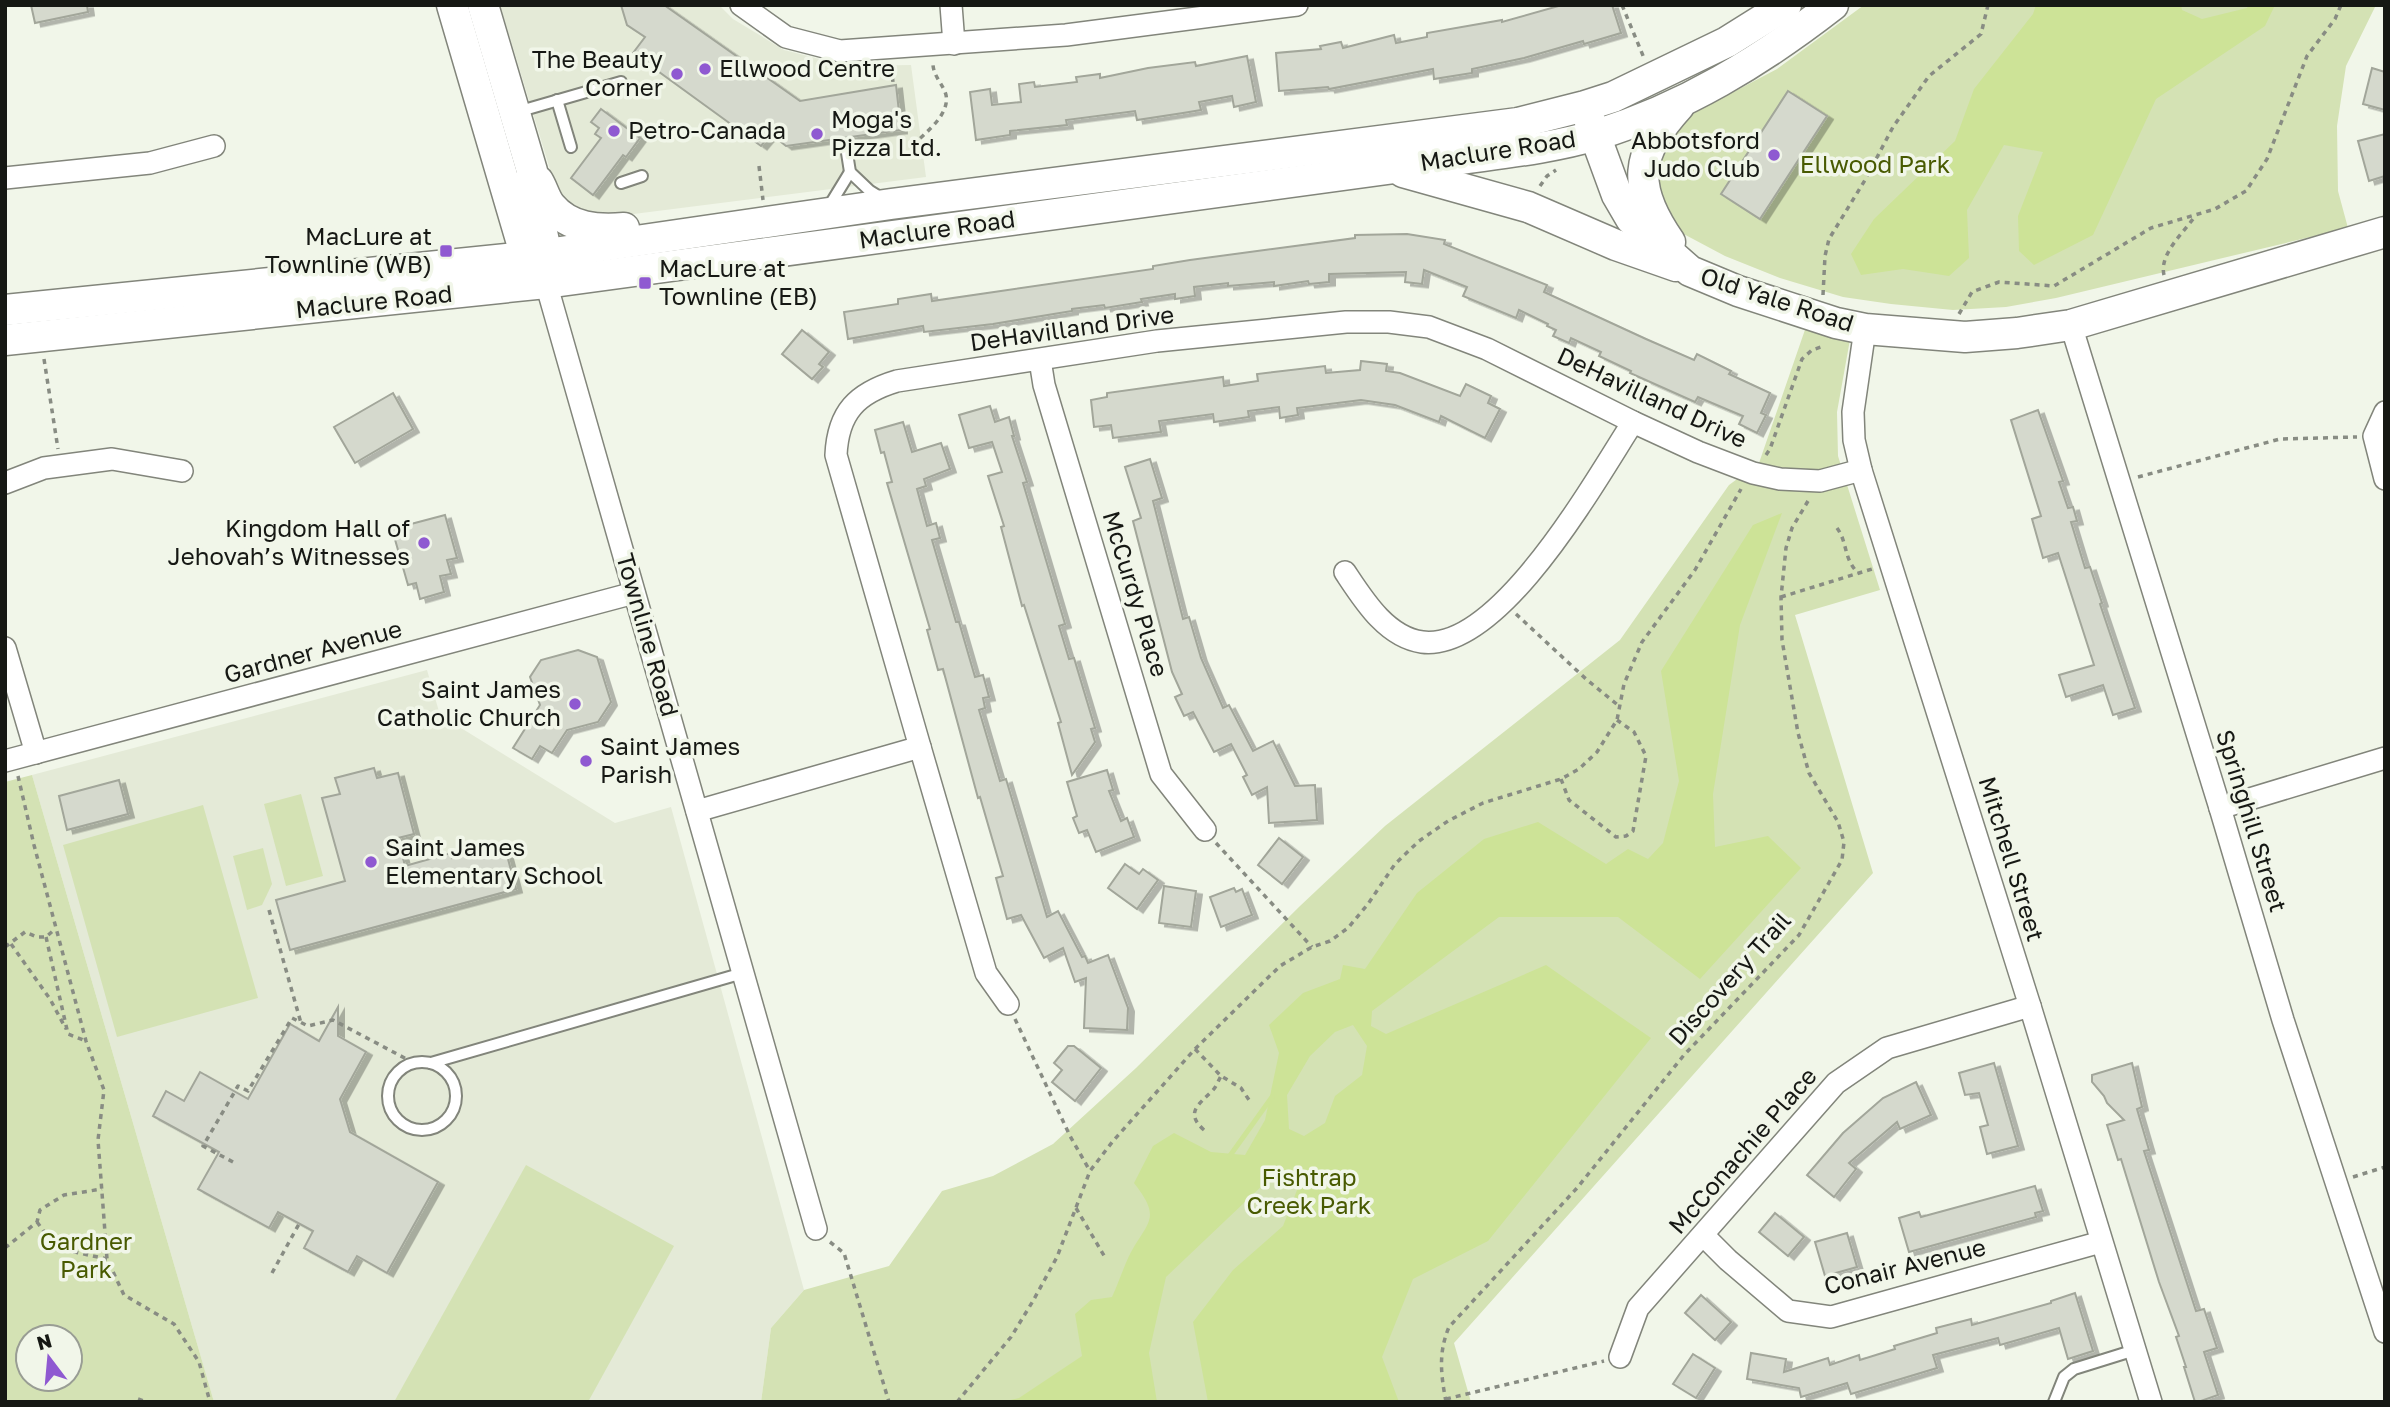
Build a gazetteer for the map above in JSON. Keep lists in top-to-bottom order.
{
  "streets": {
    "main road": ["Maclure Road", "Old Yale Road", "Townline Road"],
    "street": [
      "DeHavilland Drive",
      "McCurdy Place",
      "Gardner Avenue",
      "Springhill Street",
      "Mitchell Street",
      "McConachie Place",
      "Conair Avenue"
    ],
    "path": ["Discovery Trail"]
  },
  "crossings": [
    ["Maclure Road", "Old Yale Road"],
    ["Maclure Road", "Townline Road"],
    ["Old Yale Road", "Springhill Street"],
    ["Old Yale Road", "Mitchell Street"],
    ["DeHavilland Drive", "McCurdy Place"],
    ["DeHavilland Drive", "Mitchell Street"],
    ["DeHavilland Drive", "Discovery Trail"],
    ["Townline Road", "Gardner Avenue"],
    ["Mitchell Street", "McConachie Place"],
    ["Mitchell Street", "Conair Avenue"],
    ["McConachie Place", "Conair Avenue"]
  ],
  "parks": ["Ellwood Park", "Fishtrap Creek Park", "Gardner Park"],
  "places": {
    "other": [
      "Ellwood Centre",
      "The Beauty Corner",
      "Petro-Canada",
      "Moga's Pizza Ltd.",
      "Abbotsford Judo Club",
      "Kingdom Hall of Jehovah’s Witnesses",
      "Saint James Catholic Church",
      "Saint James Parish",
      "Saint James Elementary School"
    ],
    "transit": ["MacLure at Townline (WB)", "MacLure at Townline (EB)"]
  },
  "north": "top"
}
